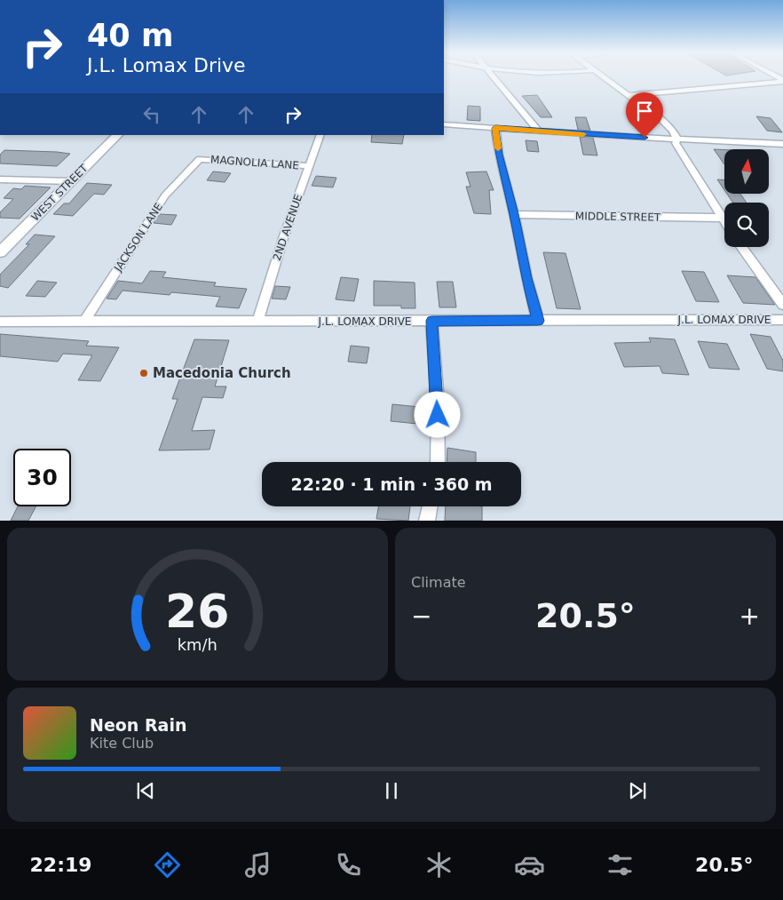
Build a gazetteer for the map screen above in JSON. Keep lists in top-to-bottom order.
{
  "streets": {
    "street": [
      "MAGNOLIA LANE",
      "WEST STREET",
      "MIDDLE STREET",
      "2ND AVENUE",
      "JACKSON LANE",
      "J.L. LOMAX DRIVE"
    ]
  },
  "crossings": [
    ["MAGNOLIA LANE", "2ND AVENUE"],
    ["MAGNOLIA LANE", "JACKSON LANE"],
    ["2ND AVENUE", "J.L. LOMAX DRIVE"],
    ["JACKSON LANE", "J.L. LOMAX DRIVE"]
  ],
  "places": ["Macedonia Church"],
  "north": "top",
  "page": {
    "turn": ["40 m", "J.L. Lomax Drive"],
    "limit": "30",
    "trip": "22:20 · 1 min · 360 m",
    "tile": "Climate",
    "heat": ["−", "20.5°", "+"],
    "song": ["Neon Rain", "Kite Club"],
    "tabs": ["22:19", "20.5°"],
    "gauge": ["26", "km/h"]
  }
}
